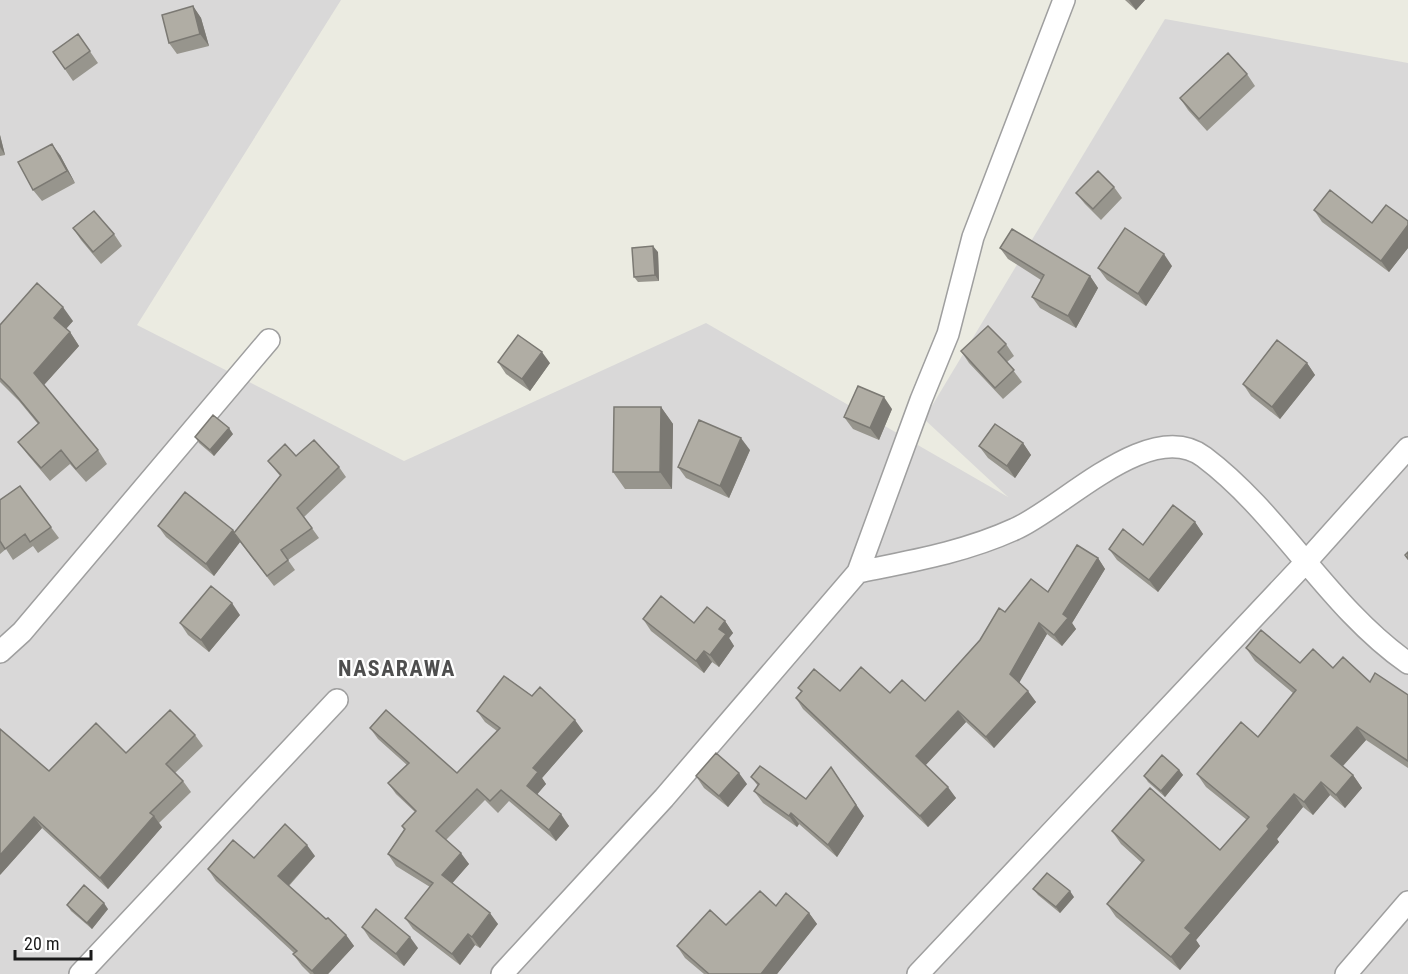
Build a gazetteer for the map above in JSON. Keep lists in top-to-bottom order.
{
  "districts": ["NASARAWA"],
  "scale_bar": "20 m"
}
